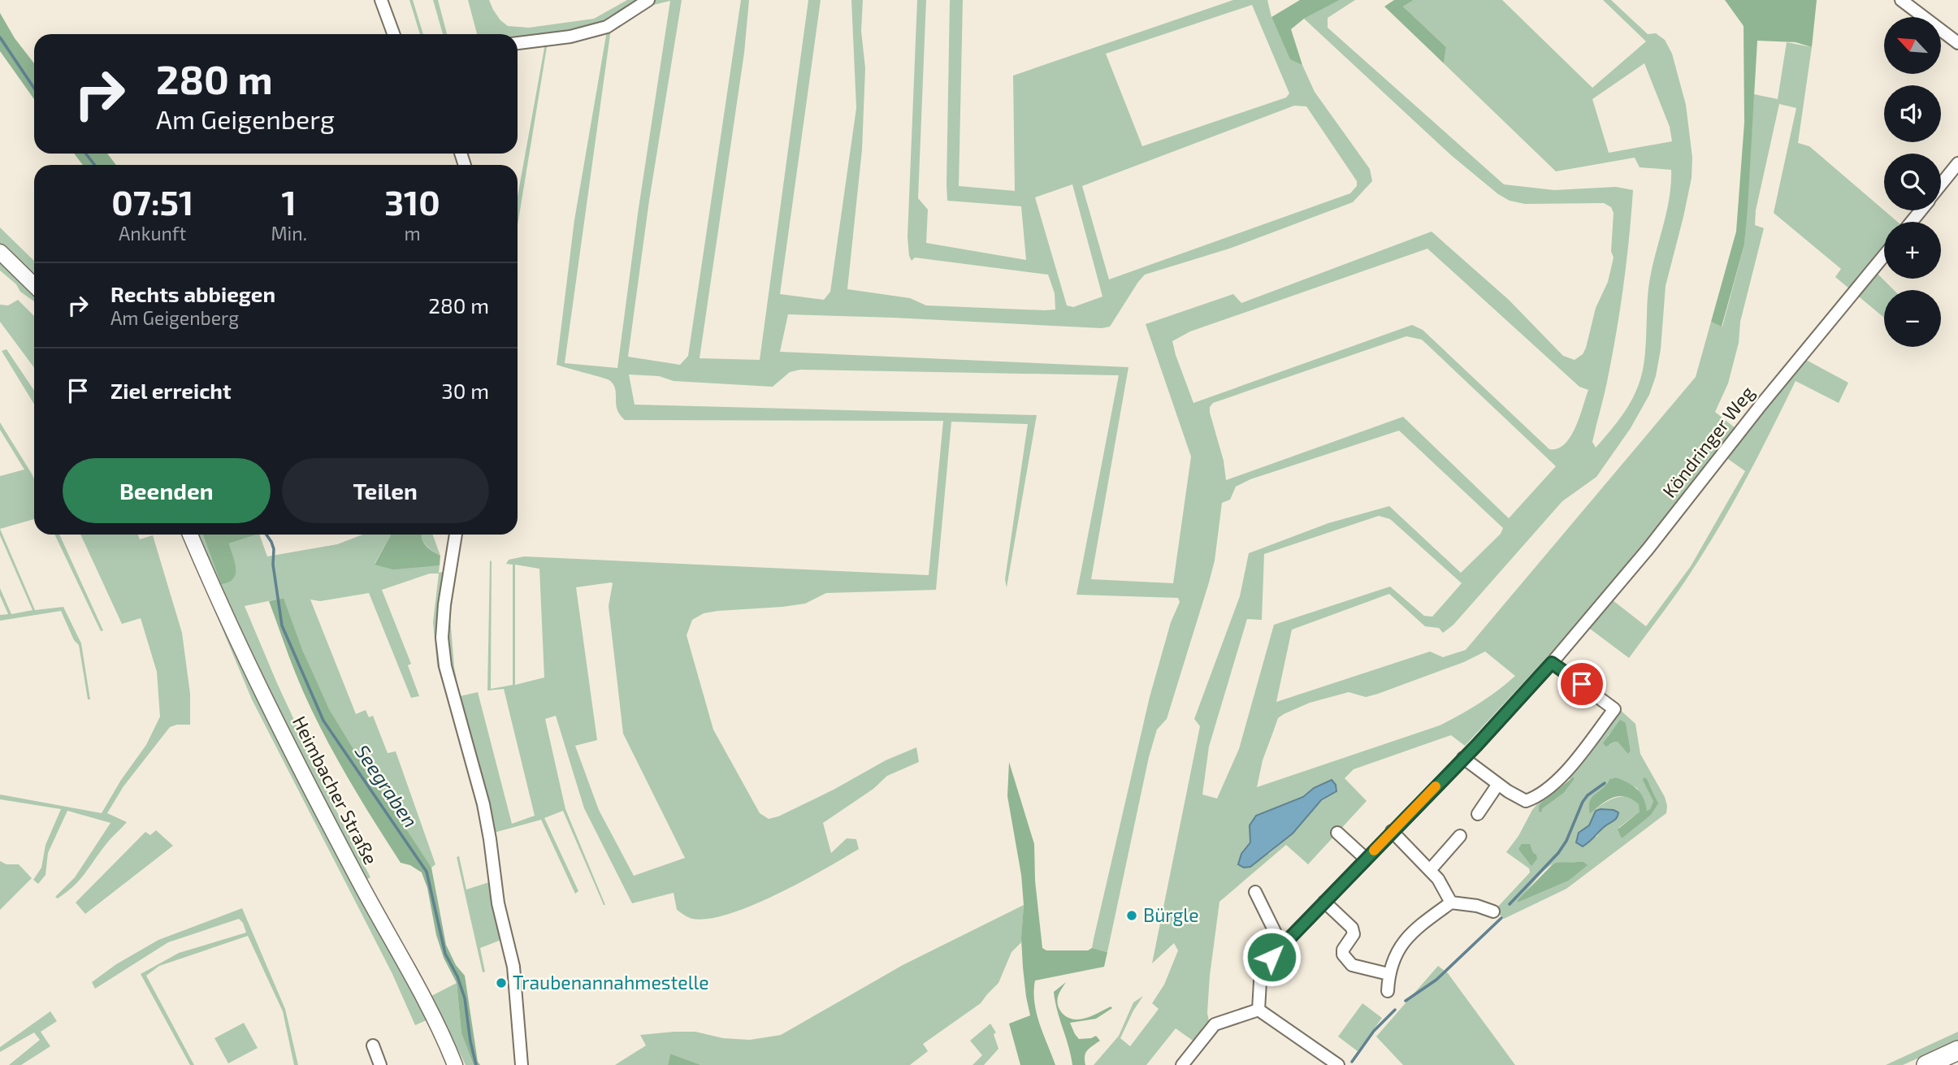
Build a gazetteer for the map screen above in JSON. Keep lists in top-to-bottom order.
{
  "streets": {
    "street": ["Köndringer Weg", "Heimbacher Straße"]
  },
  "water": ["Seegraben"],
  "places": ["Bürgle", "Traubenannahmestelle"],
  "north": "top left",
  "page": {
    "map_buttons": ["+", "−"],
    "turn": ["280 m", "Am Geigenberg"],
    "eta": [
      "07:51",
      "Ankunft",
      "1",
      "Min.",
      "310",
      "m"
    ],
    "list": [
      {
        "name": "Rechts abbiegen",
        "note": "Am Geigenberg",
        "value": "280 m"
      },
      {
        "name": "Ziel erreicht",
        "value": "30 m"
      }
    ],
    "buttons": ["Beenden", "Teilen"]
  }
}
